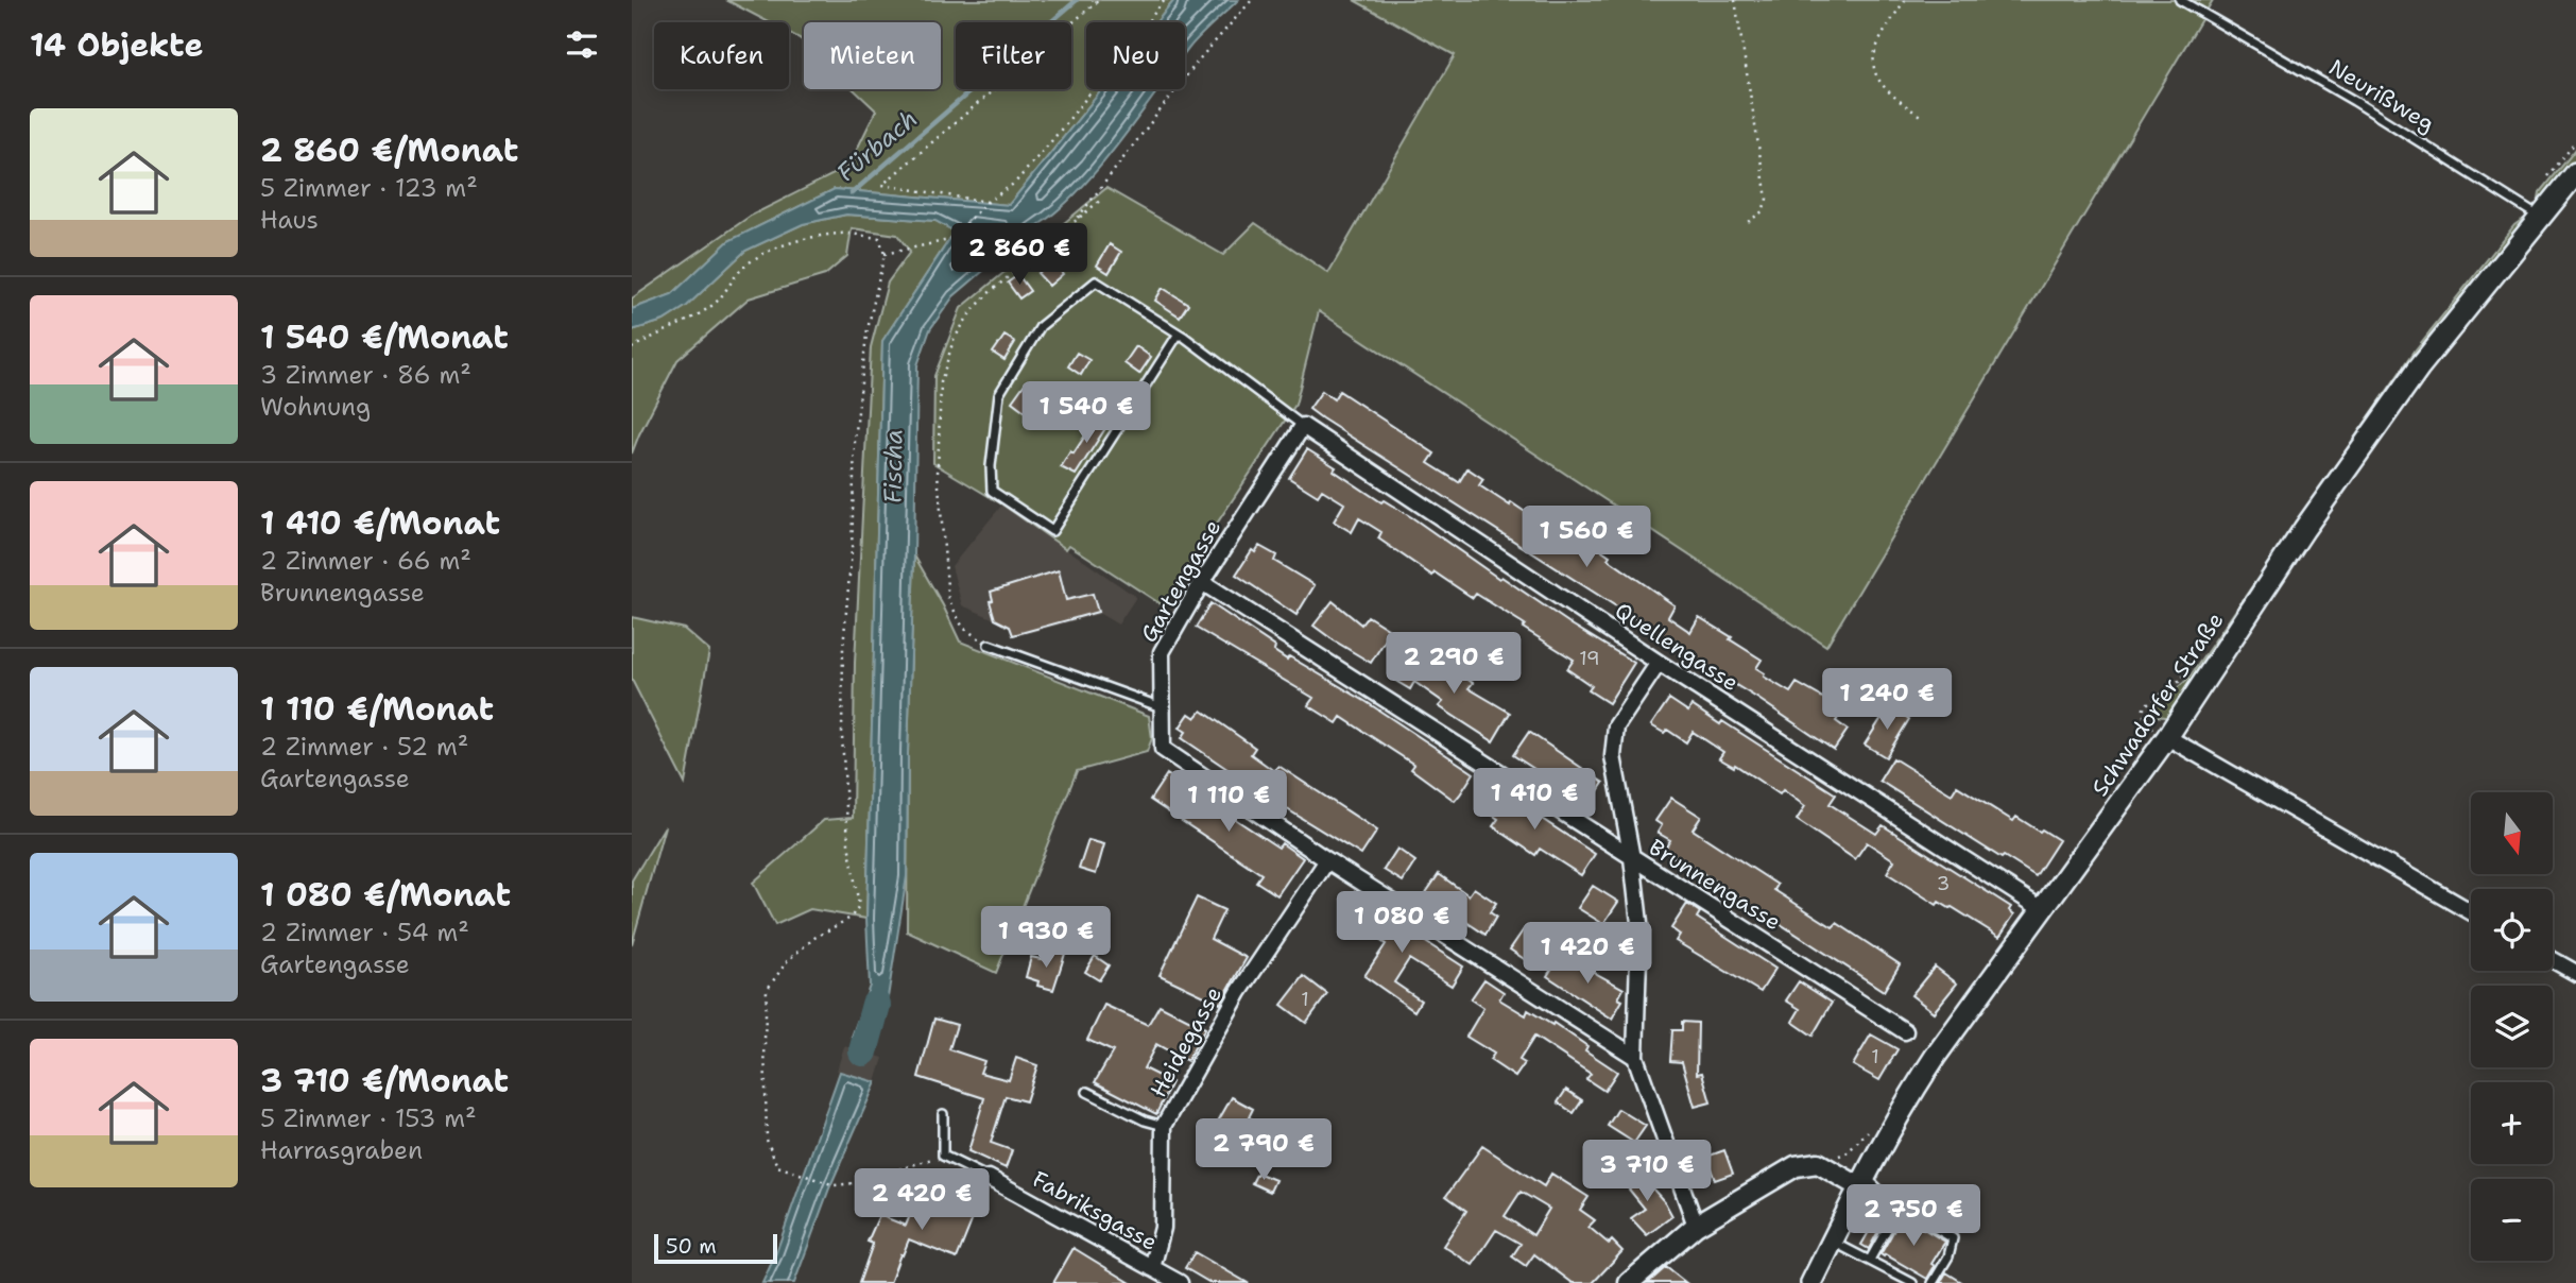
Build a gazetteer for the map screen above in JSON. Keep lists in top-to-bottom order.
{
  "streets": {
    "main road": ["Schwadorfer Straße"],
    "street": [
      "Gartengasse",
      "Quellengasse",
      "Brunnengasse",
      "Heidegasse",
      "Fabriksgasse"
    ],
    "lane": ["Neurißweg"]
  },
  "crossings": [
    ["Neurißweg", "Schwadorfer Straße"],
    ["Gartengasse", "Quellengasse"],
    ["Gartengasse", "Brunnengasse"],
    ["Gartengasse", "Heidegasse"],
    ["Quellengasse", "Schwadorfer Straße"],
    ["Heidegasse", "Fabriksgasse"]
  ],
  "water": ["Fürbach", "Fischa"],
  "house_numbers": [
    "19",
    "3",
    "1",
    "1"
  ],
  "scale_bar": "50 m",
  "north": "bottom",
  "page": {
    "heading": "14 Objekte",
    "chip": [
      "Kaufen",
      "Mieten",
      "Filter",
      "Neu"
    ],
    "list": [
      {
        "name": "2 860 €/Monat",
        "note": "5 Zimmer · 123 m² · Haus"
      },
      {
        "name": "1 540 €/Monat",
        "note": "3 Zimmer · 86 m² · Wohnung"
      },
      {
        "name": "1 410 €/Monat",
        "note": "2 Zimmer · 66 m² · Brunnengasse"
      },
      {
        "name": "1 110 €/Monat",
        "note": "2 Zimmer · 52 m² · Gartengasse"
      },
      {
        "name": "1 080 €/Monat",
        "note": "2 Zimmer · 54 m² · Gartengasse"
      },
      {
        "name": "3 710 €/Monat",
        "note": "5 Zimmer · 153 m² · Harrasgraben"
      }
    ],
    "price": [
      "2 860 €",
      "1 540 €",
      "1 560 €",
      "2 290 €",
      "1 240 €",
      "1 410 €",
      "1 110 €",
      "1 080 €",
      "1 930 €",
      "1 420 €",
      "2 790 €",
      "3 710 €",
      "2 420 €",
      "2 750 €"
    ],
    "map_buttons": ["+", "−"],
    "scale": "50 m"
  }
}
